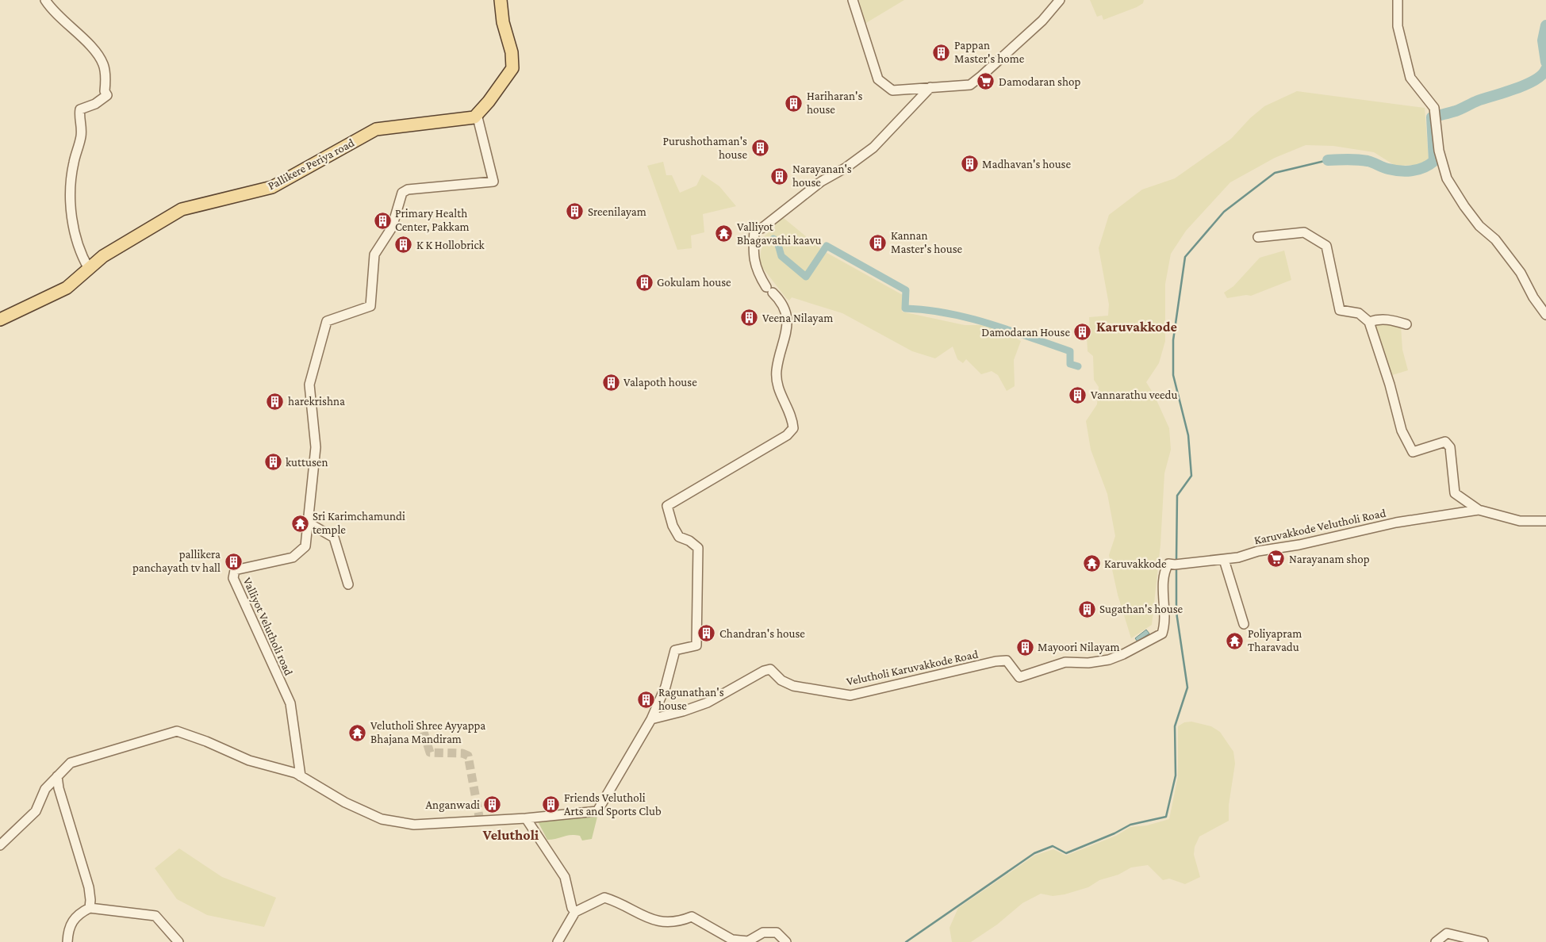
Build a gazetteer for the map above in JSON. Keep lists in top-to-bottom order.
{
  "streets": {
    "main road": ["Pallikere Periya road"],
    "street": ["Karuvakkode Velutholi Road", "Valliyot Velutholi road", "Velutholi Karuvakkode Road"]
  },
  "crossings": [
    ["Pallikere Periya road", "Valliyot Velutholi road"],
    ["Karuvakkode Velutholi Road", "Velutholi Karuvakkode Road"]
  ],
  "districts": ["Karuvakkode", "Velutholi"],
  "places": {
    "building": [
      "Pappan Master's home",
      "Hariharan's house",
      "Purushothaman's house",
      "Madhavan's house",
      "Narayanan's house",
      "Sreenilayam",
      "Primary Health Center, Pakkam",
      "Kannan Master's house",
      "K K Hollobrick",
      "Gokulam house",
      "Veena Nilayam",
      "Damodaran House",
      "Valapoth house",
      "Vannarathu veedu",
      "harekrishna",
      "kuttusen",
      "pallikera panchayath tv hall",
      "Sugathan's house",
      "Chandran's house",
      "Mayoori Nilayam",
      "Ragunathan's house",
      "Anganwadi",
      "Friends Velutholi Arts and Sports Club"
    ],
    "supermarket": ["Damodaran shop", "Narayanam shop"],
    "temple": [
      "Valliyot Bhagavathi kaavu",
      "Sri Karimchamundi temple",
      "Karuvakkode",
      "Poliyapram Tharavadu",
      "Velutholi Shree Ayyappa Bhajana Mandiram"
    ]
  }
}
